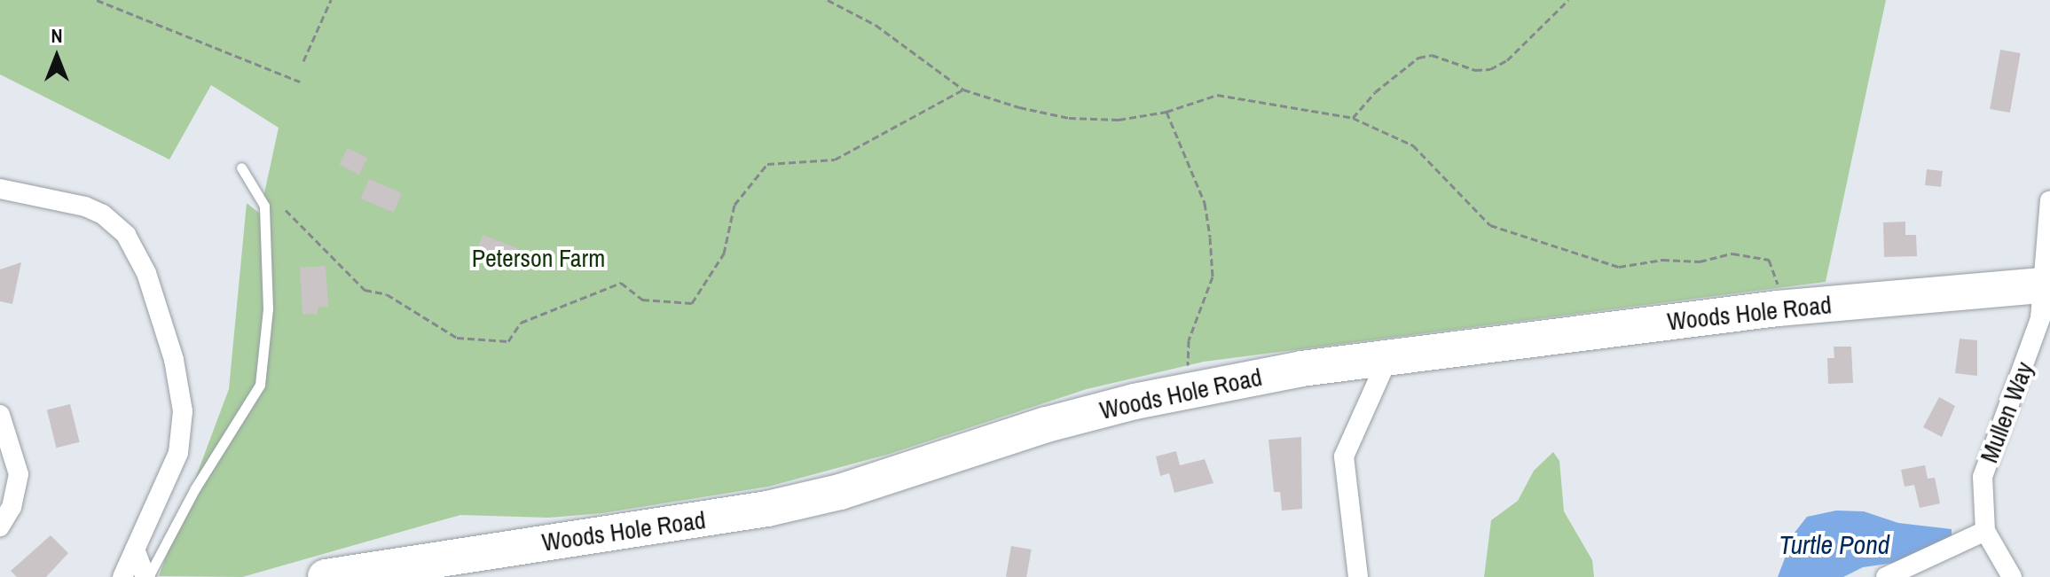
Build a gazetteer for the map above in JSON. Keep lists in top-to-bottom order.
{
  "streets": {
    "highway": ["Woods Hole Road"],
    "street": ["Mullen Way"]
  },
  "crossings": [
    ["Woods Hole Road", "Mullen Way"]
  ],
  "water": ["Turtle Pond"],
  "parks": ["Peterson Farm"],
  "north": "top"
}
